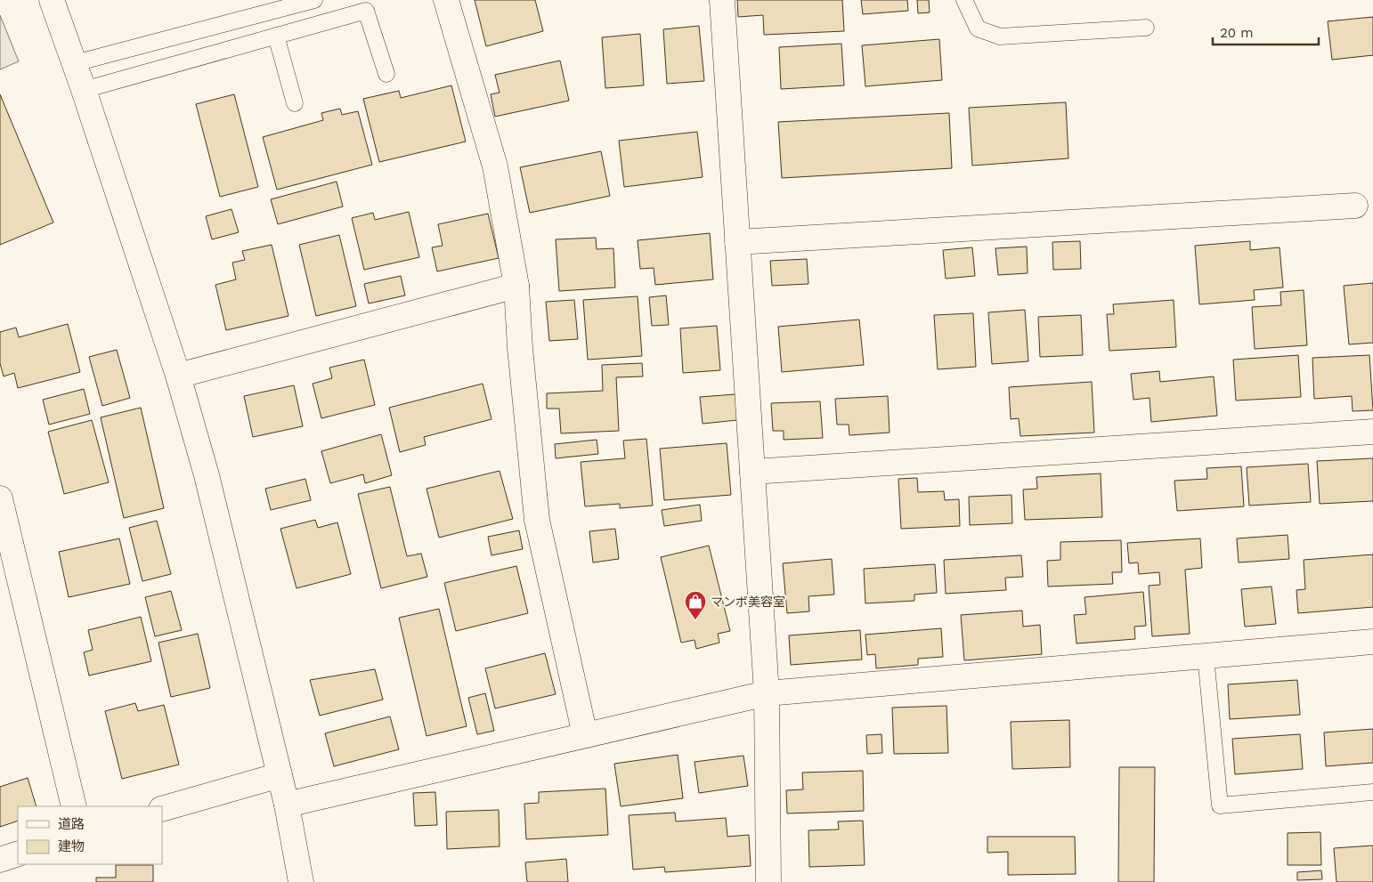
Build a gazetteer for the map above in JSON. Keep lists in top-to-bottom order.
{
  "places": {
    "shop": ["マンボ美容室"]
  },
  "legend": ["道路", "建物"],
  "scale_bar": "20 m"
}
